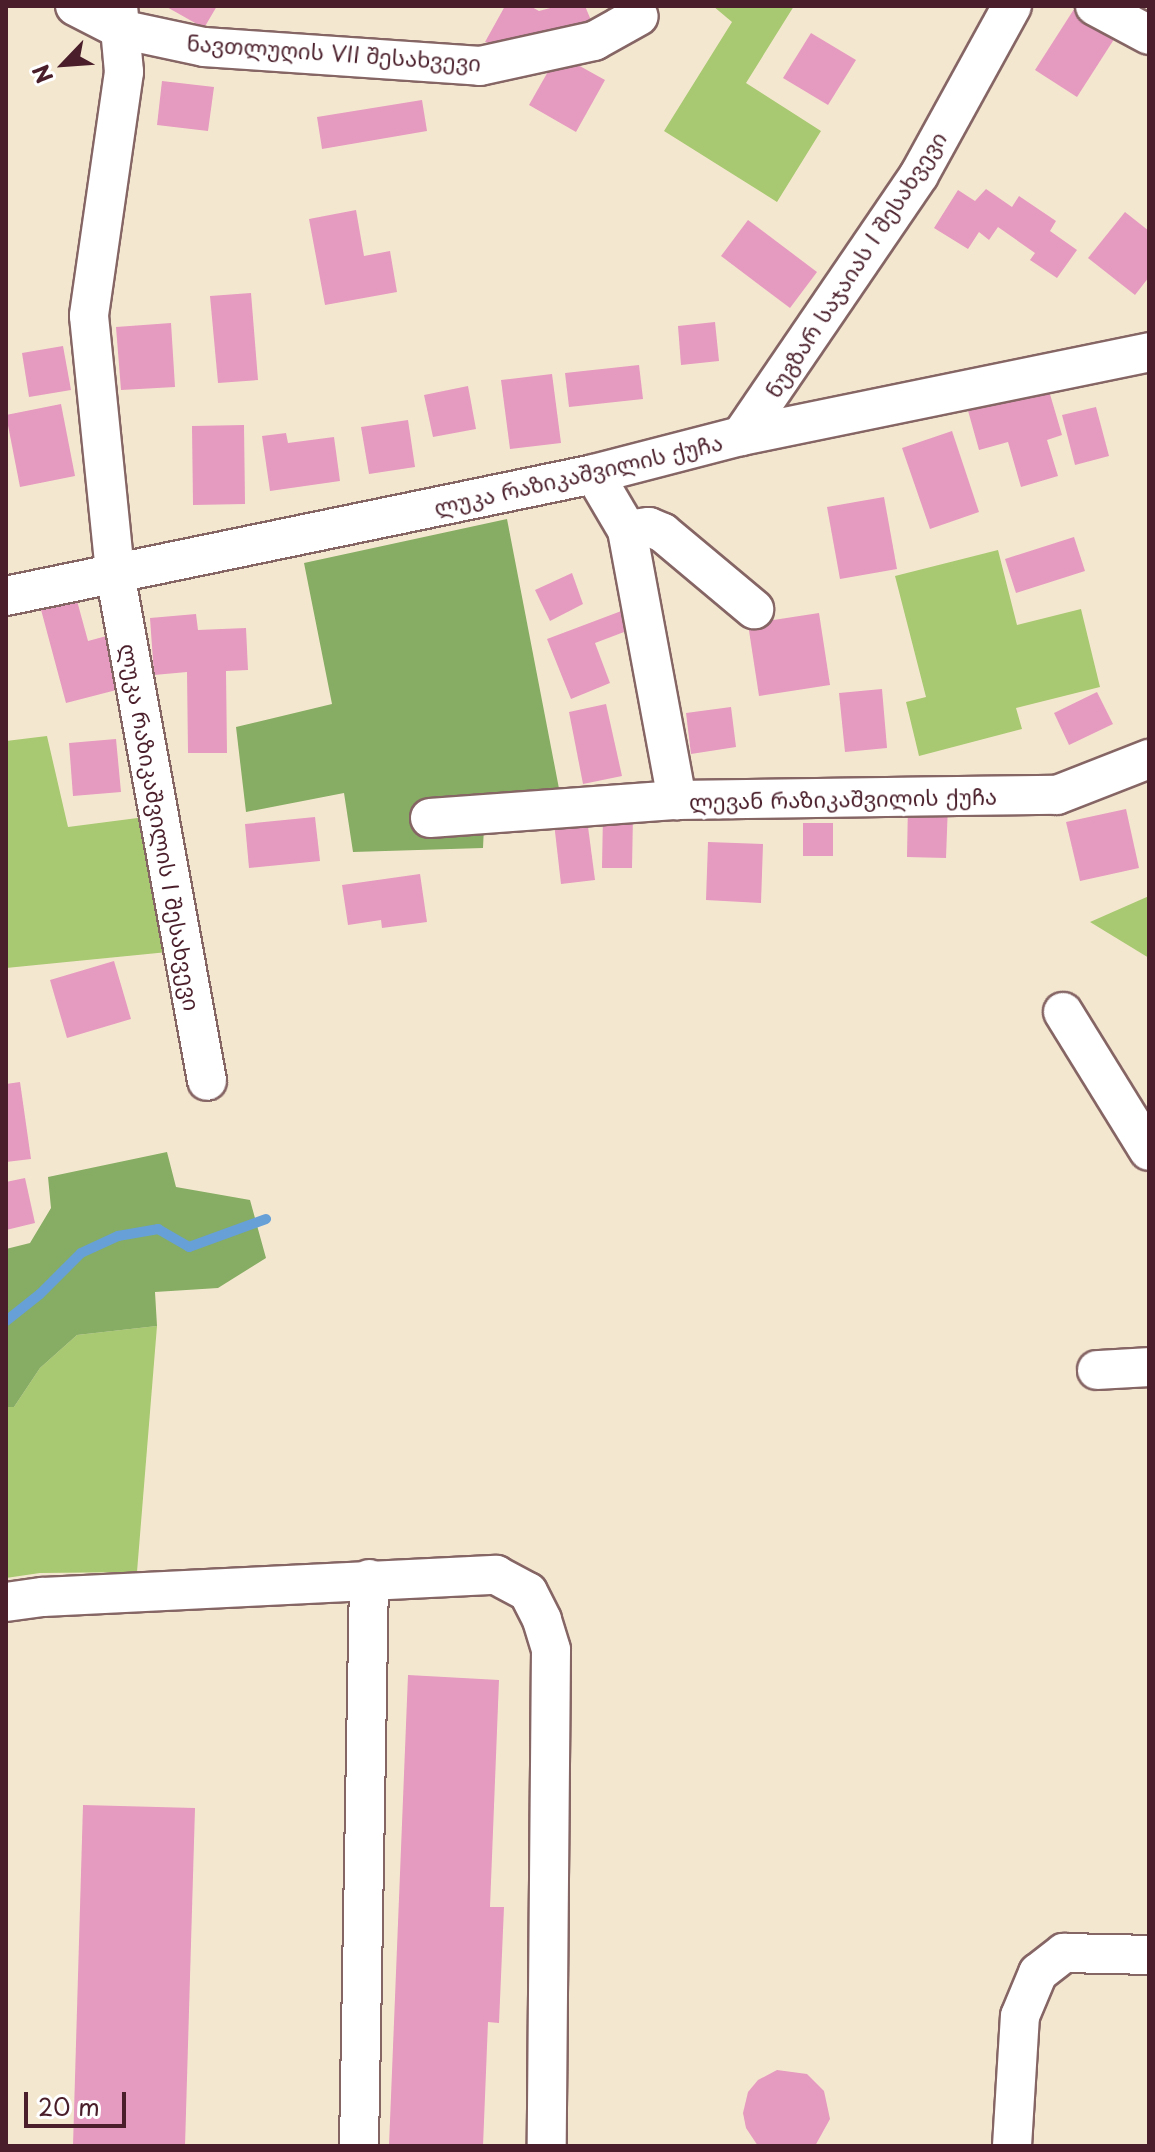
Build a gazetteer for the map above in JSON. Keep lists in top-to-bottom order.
{
  "streets": {
    "street": [
      "ნავთლუღის VII შესახვევი",
      "ნუგზარ საჯაიას I შესახვევი",
      "ლუკა რაზიკაშვილის ქუჩა",
      "ლევან რაზიკაშვილის ქუჩა",
      "ლუკა რაზიკაშვილის I შესახვევი"
    ]
  },
  "crossings": [
    ["ნავთლუღის VII შესახვევი", "ლუკა რაზიკაშვილის I შესახვევი"],
    ["ნუგზარ საჯაიას I შესახვევი", "ლუკა რაზიკაშვილის ქუჩა"],
    ["ლუკა რაზიკაშვილის ქუჩა", "ლევან რაზიკაშვილის ქუჩა"],
    ["ლუკა რაზიკაშვილის ქუჩა", "ლუკა რაზიკაშვილის I შესახვევი"]
  ],
  "scale_bar": "20 m",
  "north": "bottom left"
}
